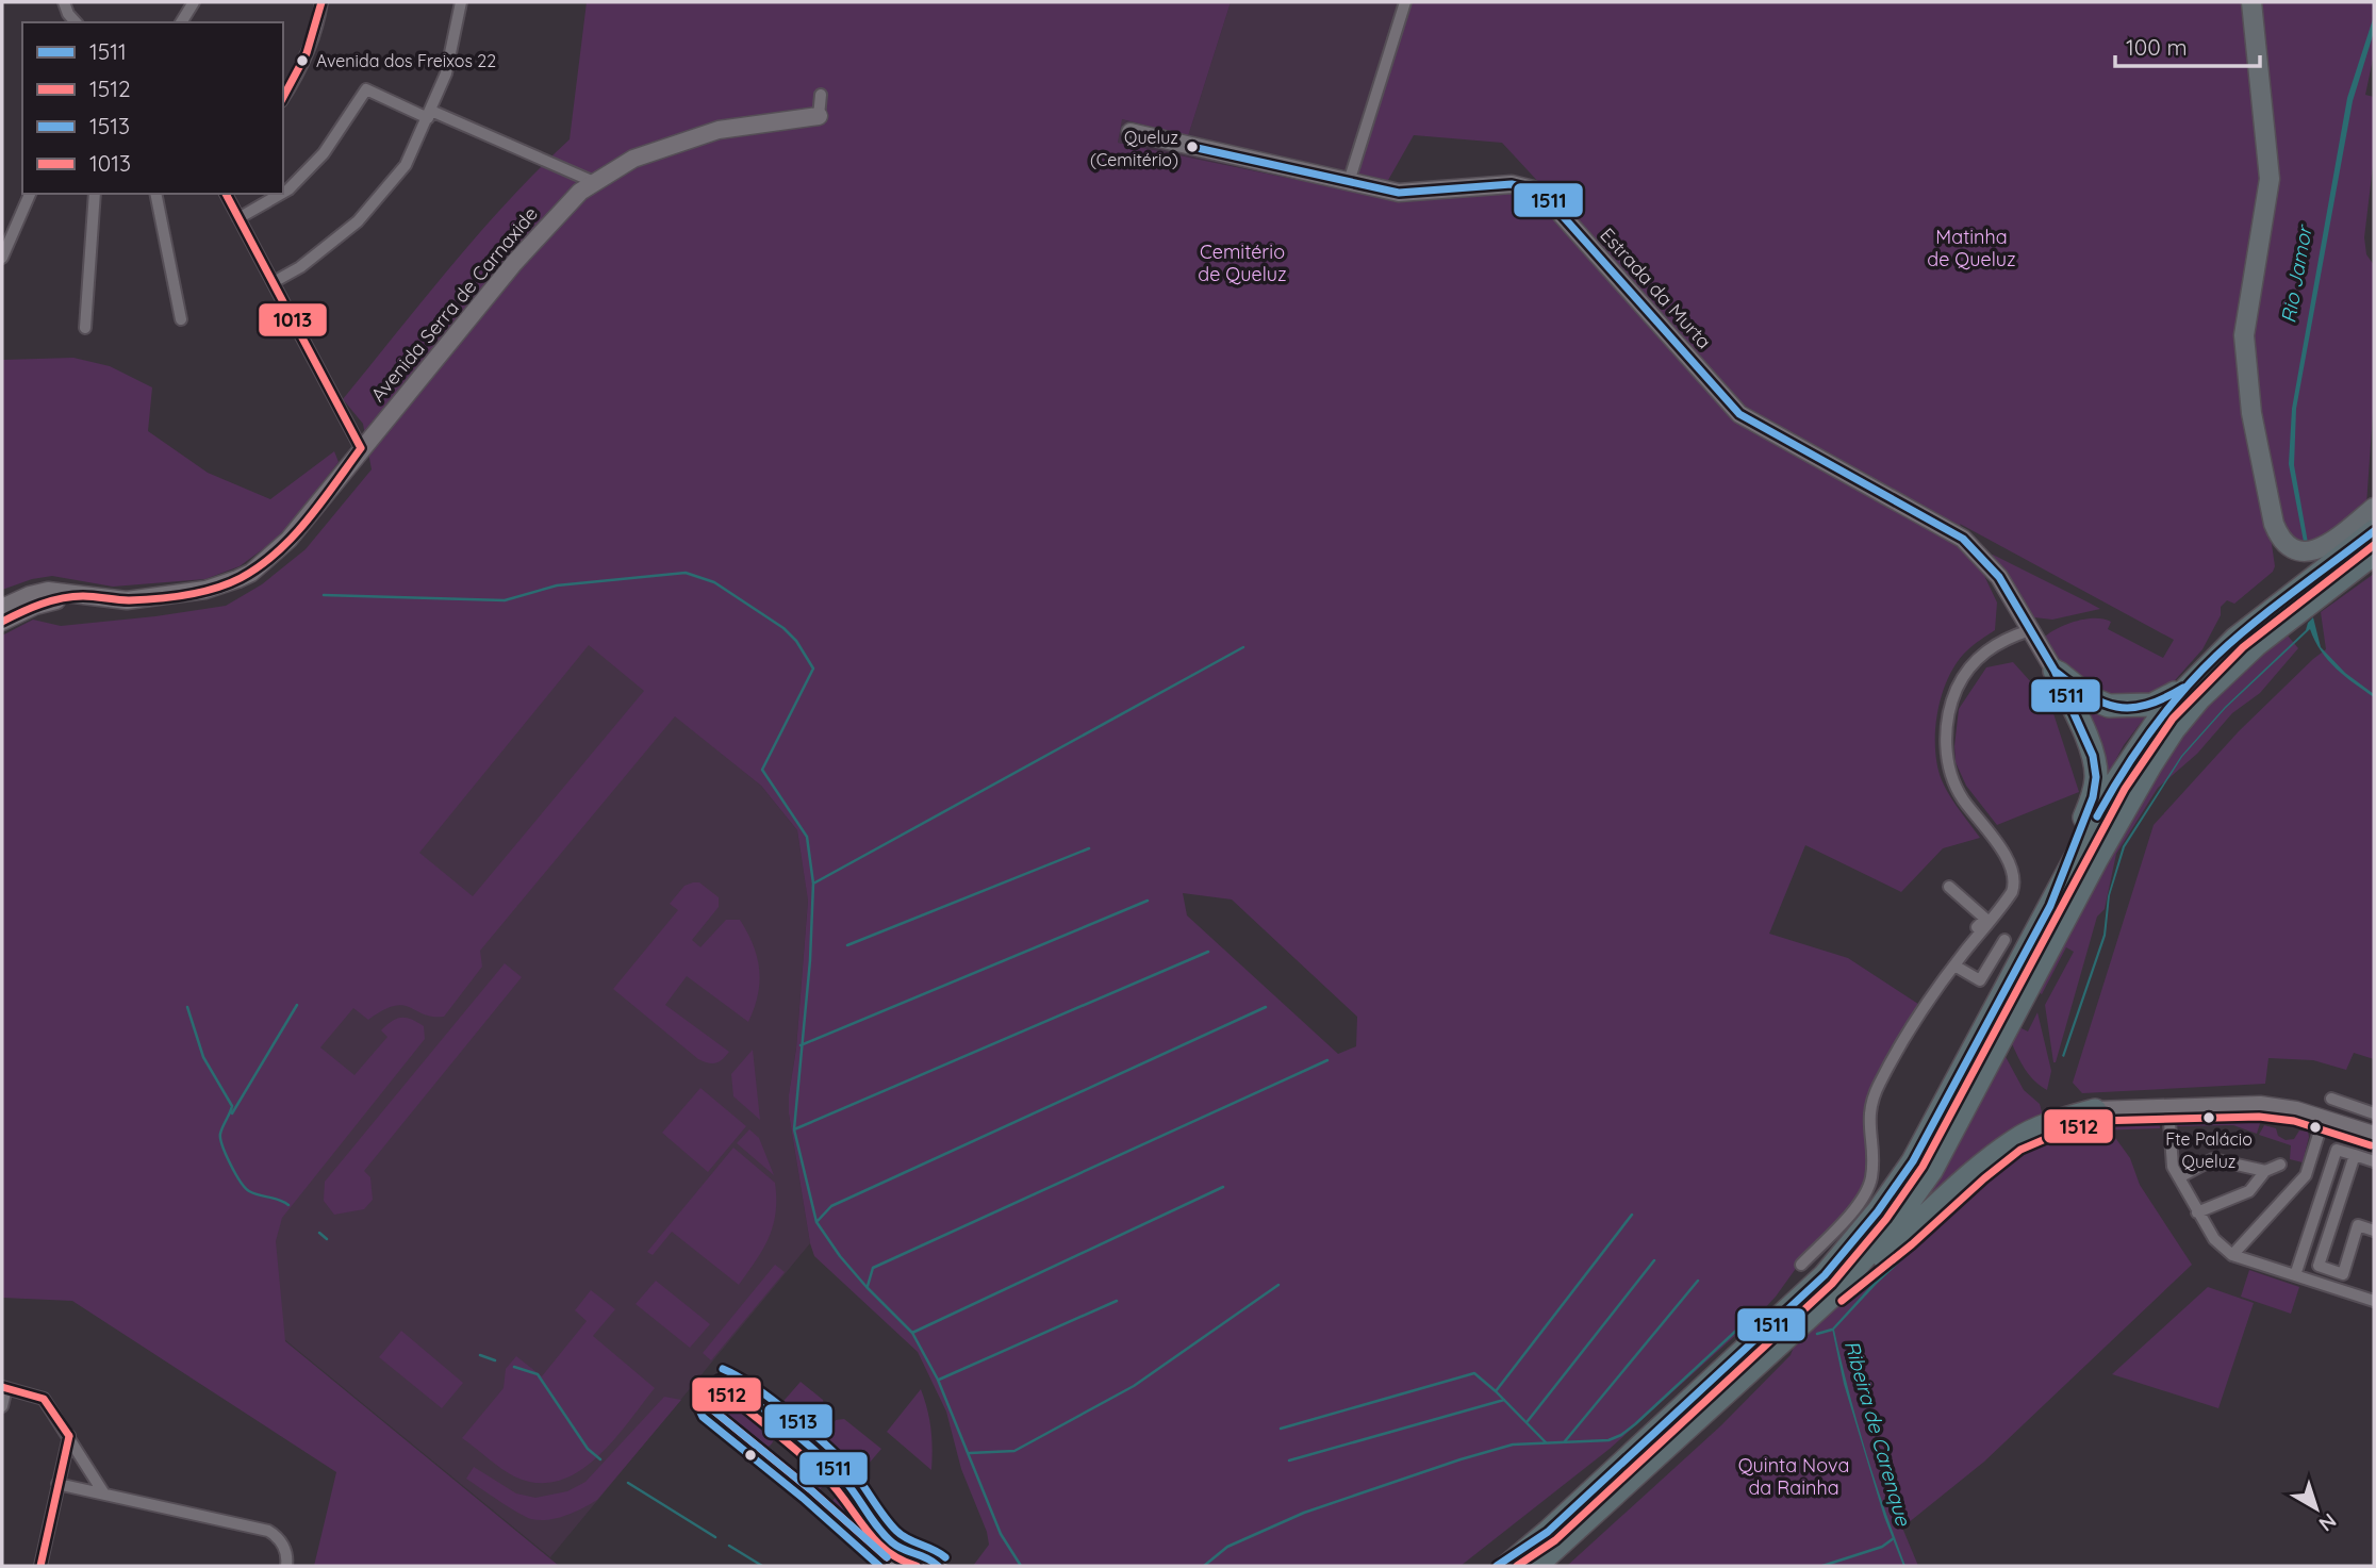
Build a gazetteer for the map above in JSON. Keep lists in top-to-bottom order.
{
  "streets": {
    "street": ["Estrada da Murta", "Avenida Serra de Carnaxide"]
  },
  "water": ["Rio Jamor", "Ribeira de Carenque"],
  "parks": ["Matinha de Queluz", "Cemitério de Queluz", "Quinta Nova da Rainha"],
  "places": ["Avenida dos Freixos 22", "Queluz (Cemitério)", "Fte Palácio Queluz"],
  "lines": [
    "transit line 1013",
    "transit line 1511",
    "transit line 1512",
    "transit line 1513"
  ],
  "legend": [
    "1511",
    "1512",
    "1513",
    "1013"
  ],
  "scale_bar": "100 m",
  "north": "bottom right"
}
